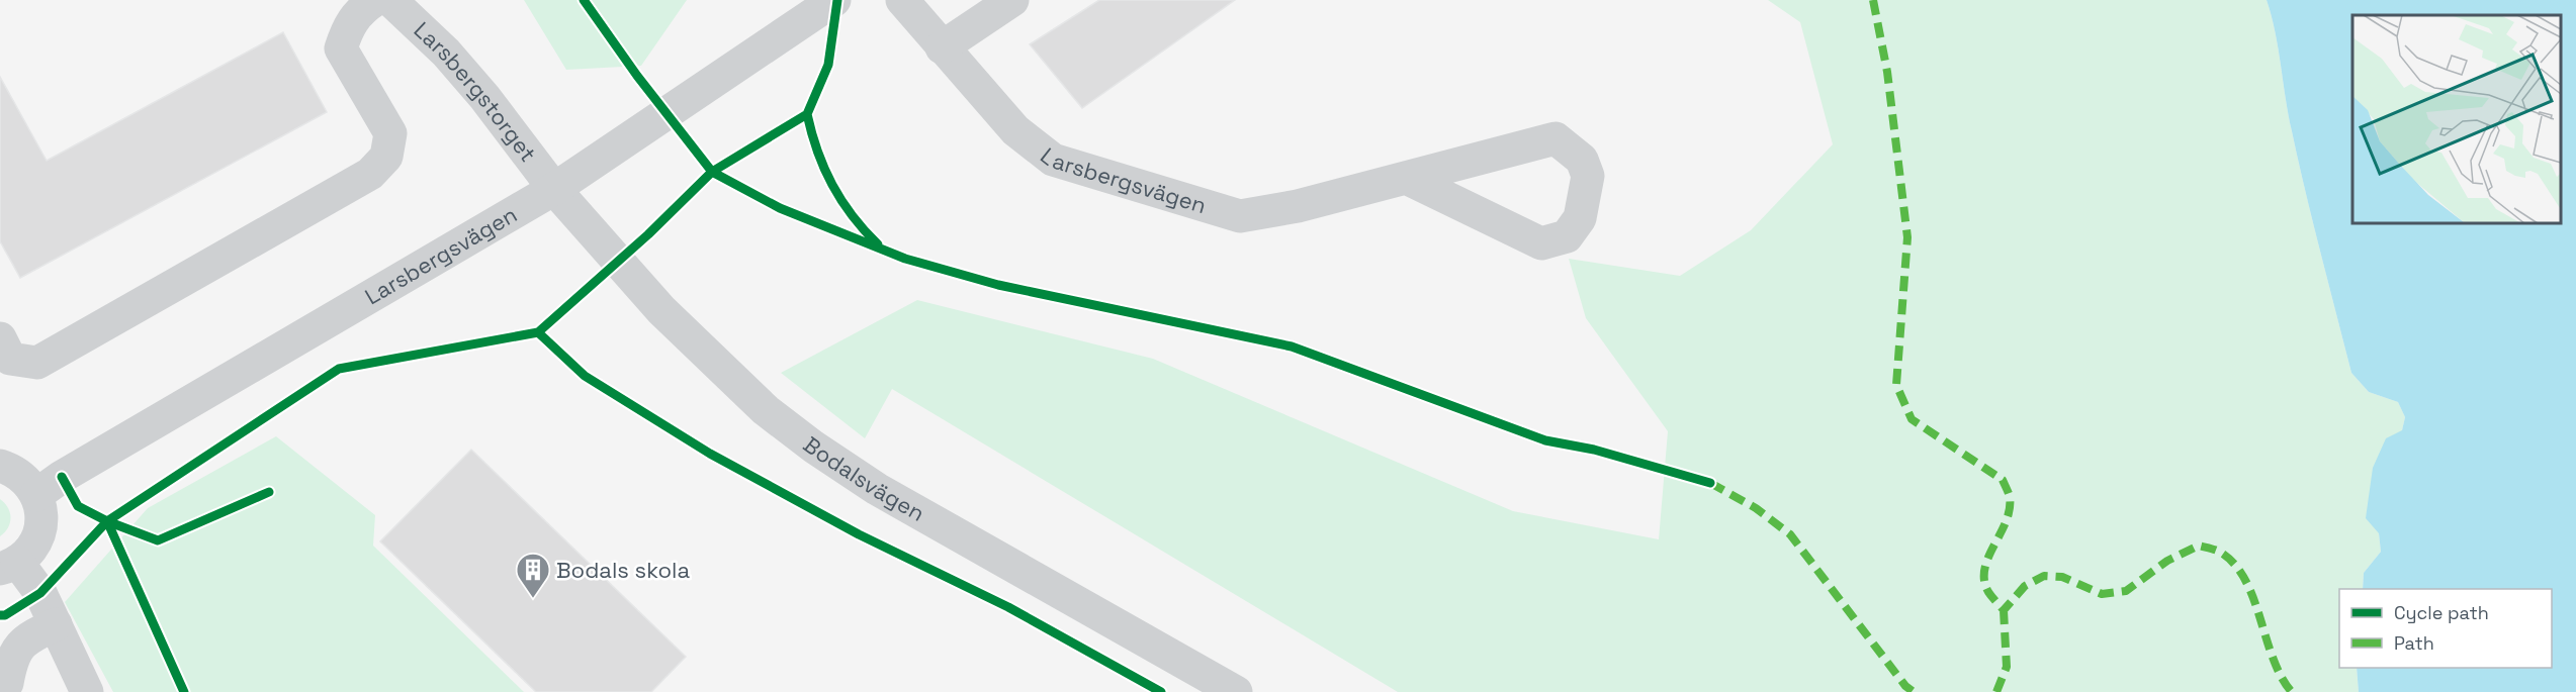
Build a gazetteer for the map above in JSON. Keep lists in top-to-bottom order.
{
  "streets": {
    "street": ["Larsbergstorget", "Larsbergsvägen", "Bodalsvägen"]
  },
  "crossings": [
    ["Larsbergstorget", "Larsbergsvägen"],
    ["Larsbergstorget", "Bodalsvägen"],
    ["Larsbergsvägen", "Bodalsvägen"]
  ],
  "places": {
    "building": ["Bodals skola"]
  },
  "legend": ["Cycle path", "Path"]
}
